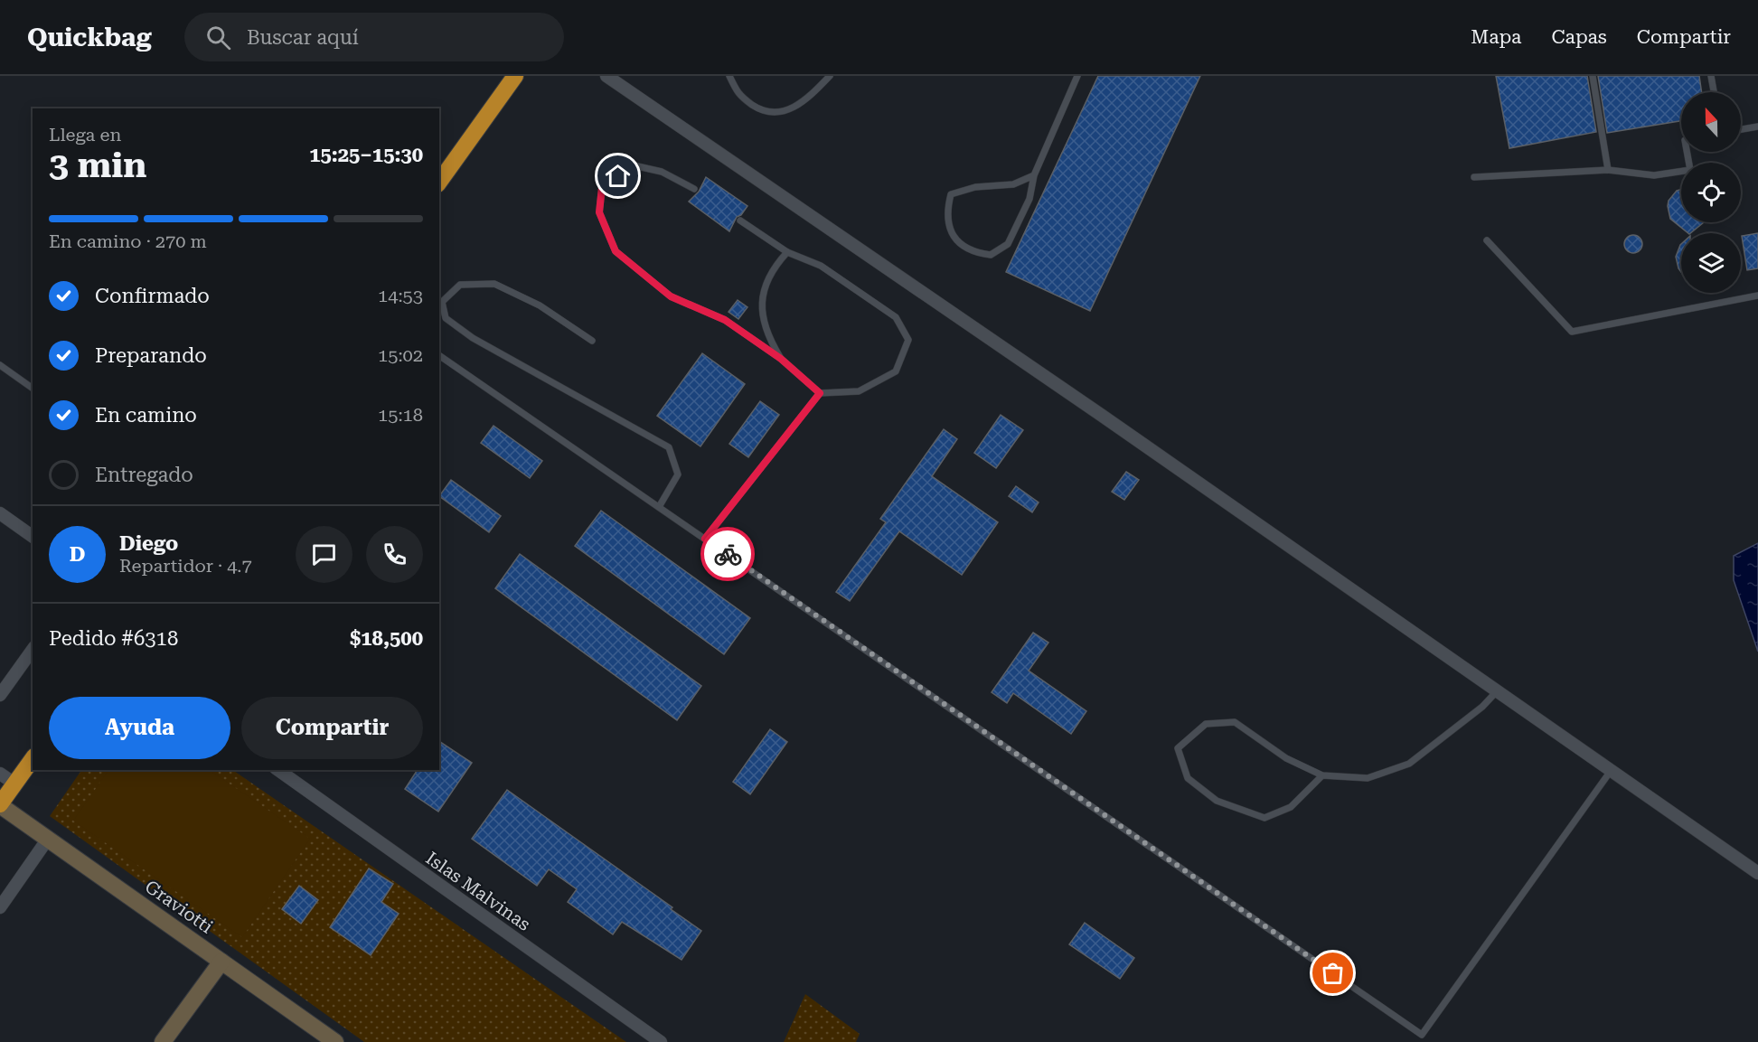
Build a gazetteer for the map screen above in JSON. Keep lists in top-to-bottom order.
{
  "streets": {
    "street": ["Islas Malvinas", "Graviotti"]
  },
  "north": "top",
  "page": {
    "header": "Quickbag",
    "search": "Buscar aquí",
    "nav": ["Mapa", "Capas", "Compartir"],
    "heading": ["3 min", "Llega en", "15:25–15:30"],
    "panel": [
      "Diego",
      "Repartidor · 4.7",
      "Pedido #6318",
      "$18,500"
    ],
    "bar": "En camino · 270 m",
    "list": [
      ["Confirmado", "14:53"],
      ["Preparando", "15:02"],
      ["En camino", "15:18"],
      "Entregado"
    ],
    "round": "D",
    "buttons": ["Ayuda", "Compartir"]
  }
}
